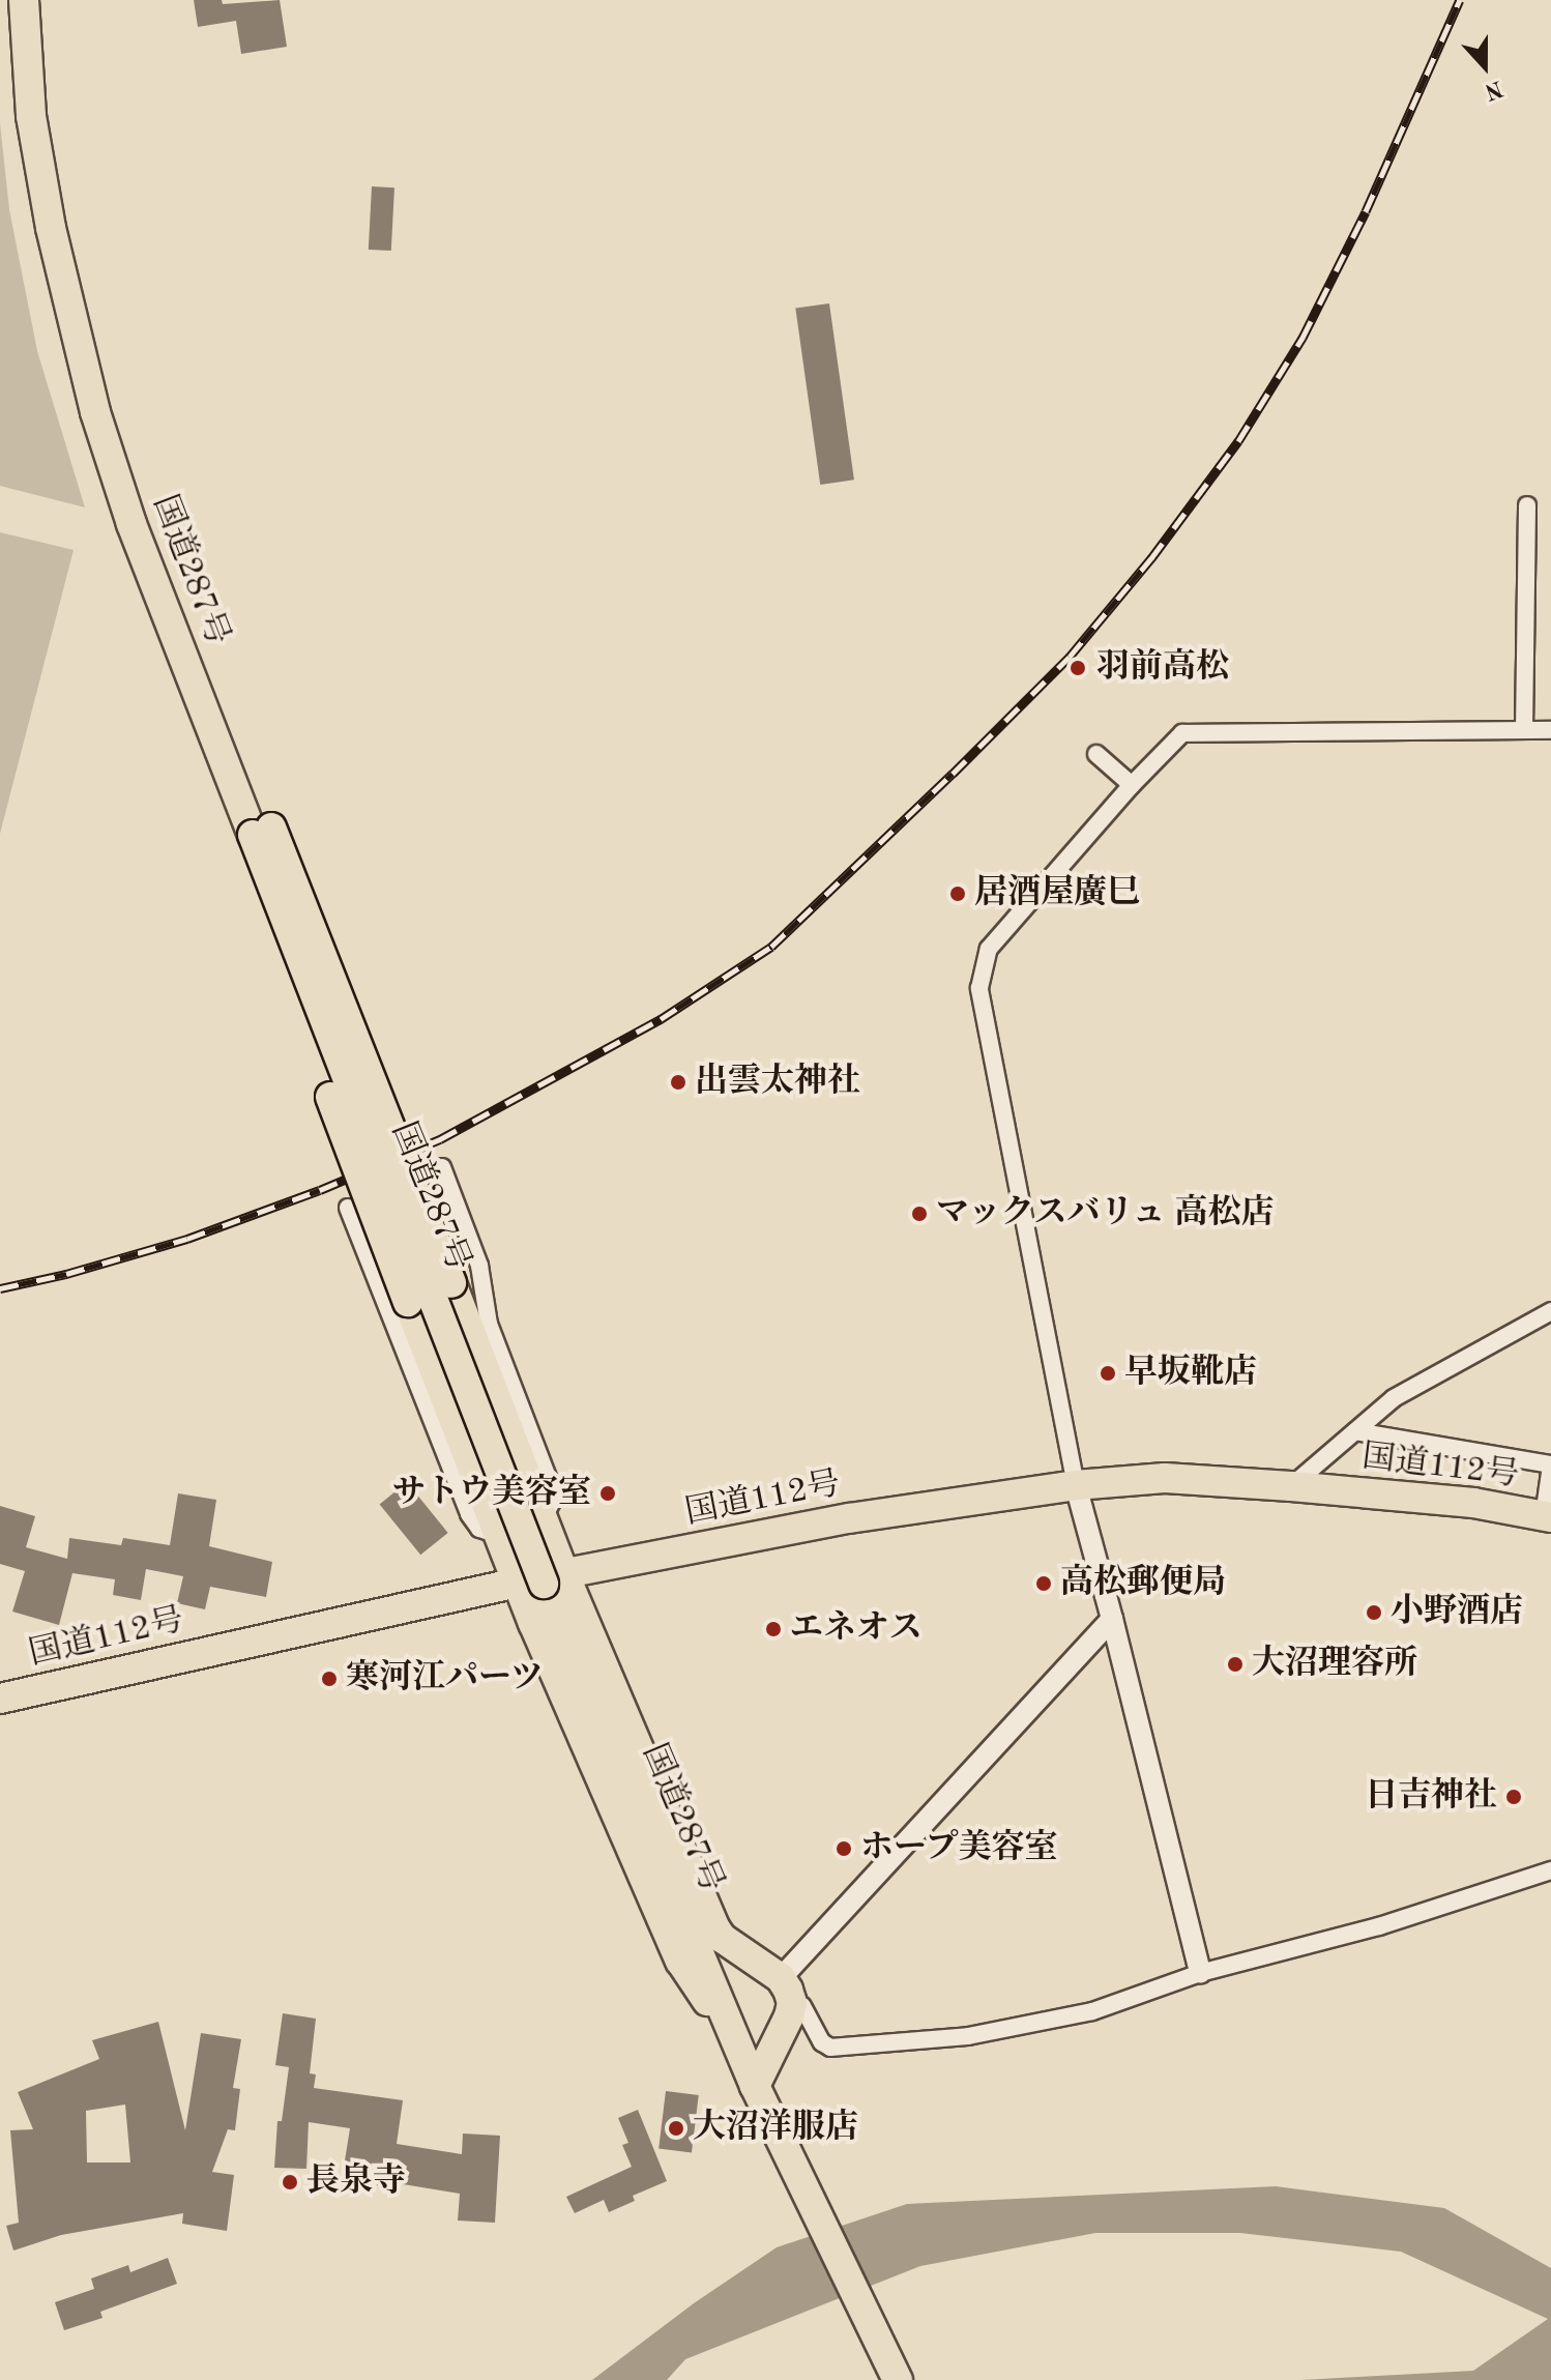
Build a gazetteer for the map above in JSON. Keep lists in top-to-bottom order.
{
  "streets": {
    "highway": ["国道287号", "国道112号"]
  },
  "places": [
    "羽前高松",
    "居酒屋廣巳",
    "出雲太神社",
    "マックスバリュ 高松店",
    "早坂靴店",
    "サトウ美容室",
    "高松郵便局",
    "小野酒店",
    "エネオス",
    "大沼理容所",
    "寒河江パーツ",
    "日吉神社",
    "ホープ美容室",
    "大沼洋服店",
    "長泉寺"
  ],
  "north": "bottom"
}
